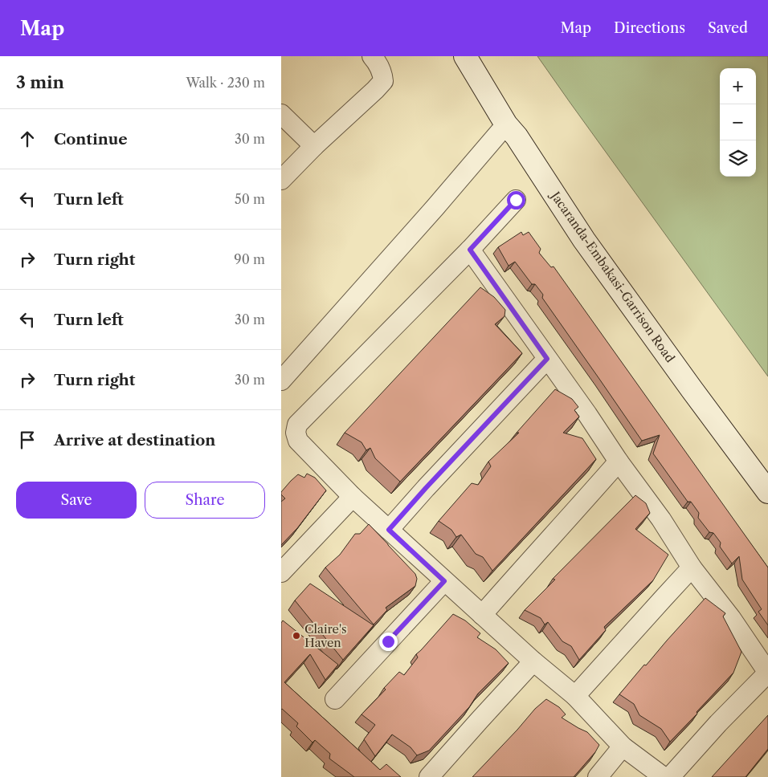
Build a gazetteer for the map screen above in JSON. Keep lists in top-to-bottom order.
{
  "streets": {
    "street": ["Jacaranda-Embakasi-Garrison Road"]
  },
  "places": ["Claire's Haven"],
  "page": {
    "header": "Map",
    "nav": ["Map", "Directions", "Saved"],
    "heading": ["3 min", "Walk · 230 m"],
    "map_buttons": ["+", "−"],
    "list": [
      ["Continue", "30 m"],
      ["Turn left", "50 m"],
      ["Turn right", "90 m"],
      ["Turn left", "30 m"],
      ["Turn right", "30 m"],
      "Arrive at destination"
    ],
    "buttons": ["Save", "Share"]
  }
}
